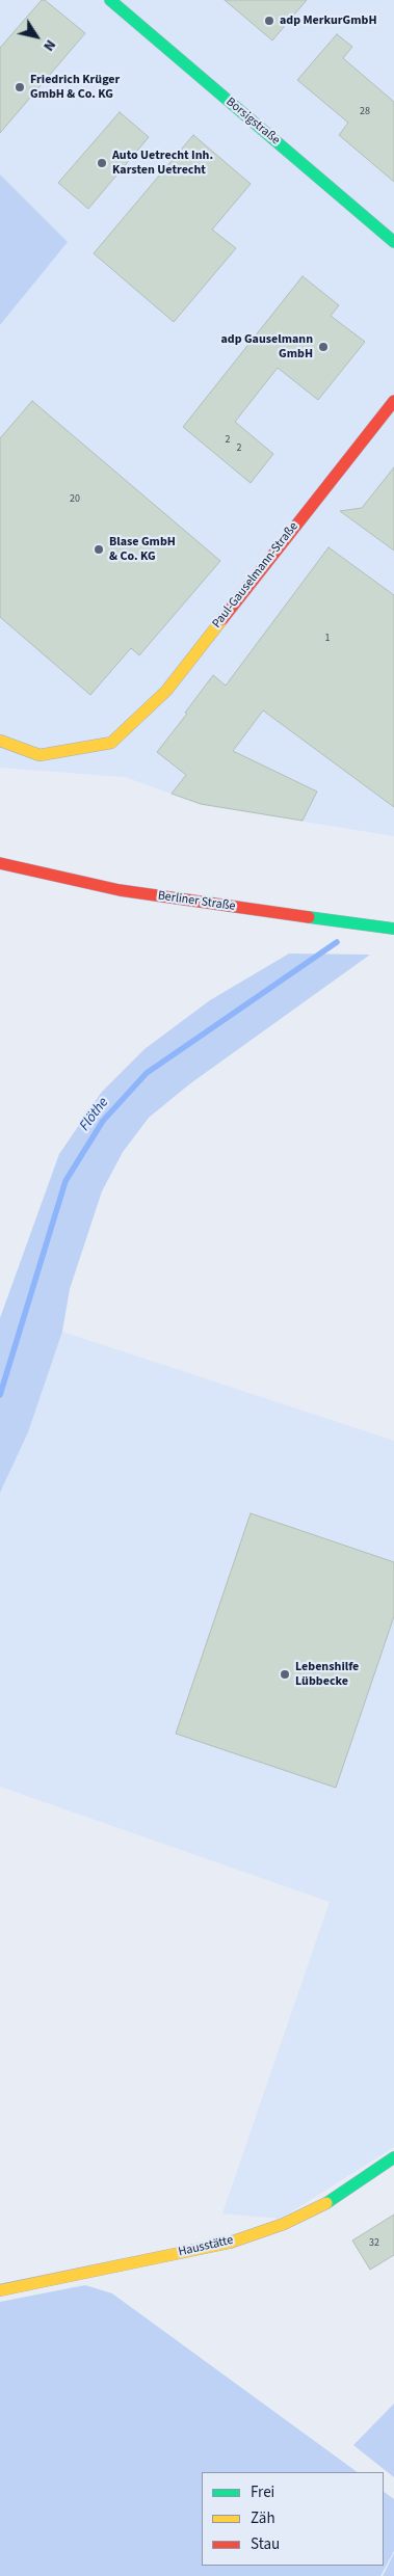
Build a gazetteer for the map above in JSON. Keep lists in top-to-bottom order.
{
  "streets": {
    "street": [
      "Borsigstraße",
      "Paul-Gauselmann-Straße",
      "Berliner Straße",
      "Hausstätte"
    ]
  },
  "water": ["Flöthe"],
  "places": [
    "adp MerkurGmbH",
    "Friedrich Krüger GmbH & Co. KG",
    "Auto Uetrecht Inh. Karsten Uetrecht",
    "adp Gauselmann GmbH",
    "Blase GmbH & Co. KG",
    "Lebenshilfe Lübbecke"
  ],
  "house_numbers": [
    "28",
    "2",
    "2",
    "20",
    "1",
    "32"
  ],
  "legend": ["Frei", "Zäh", "Stau"],
  "north": "bottom right"
}
